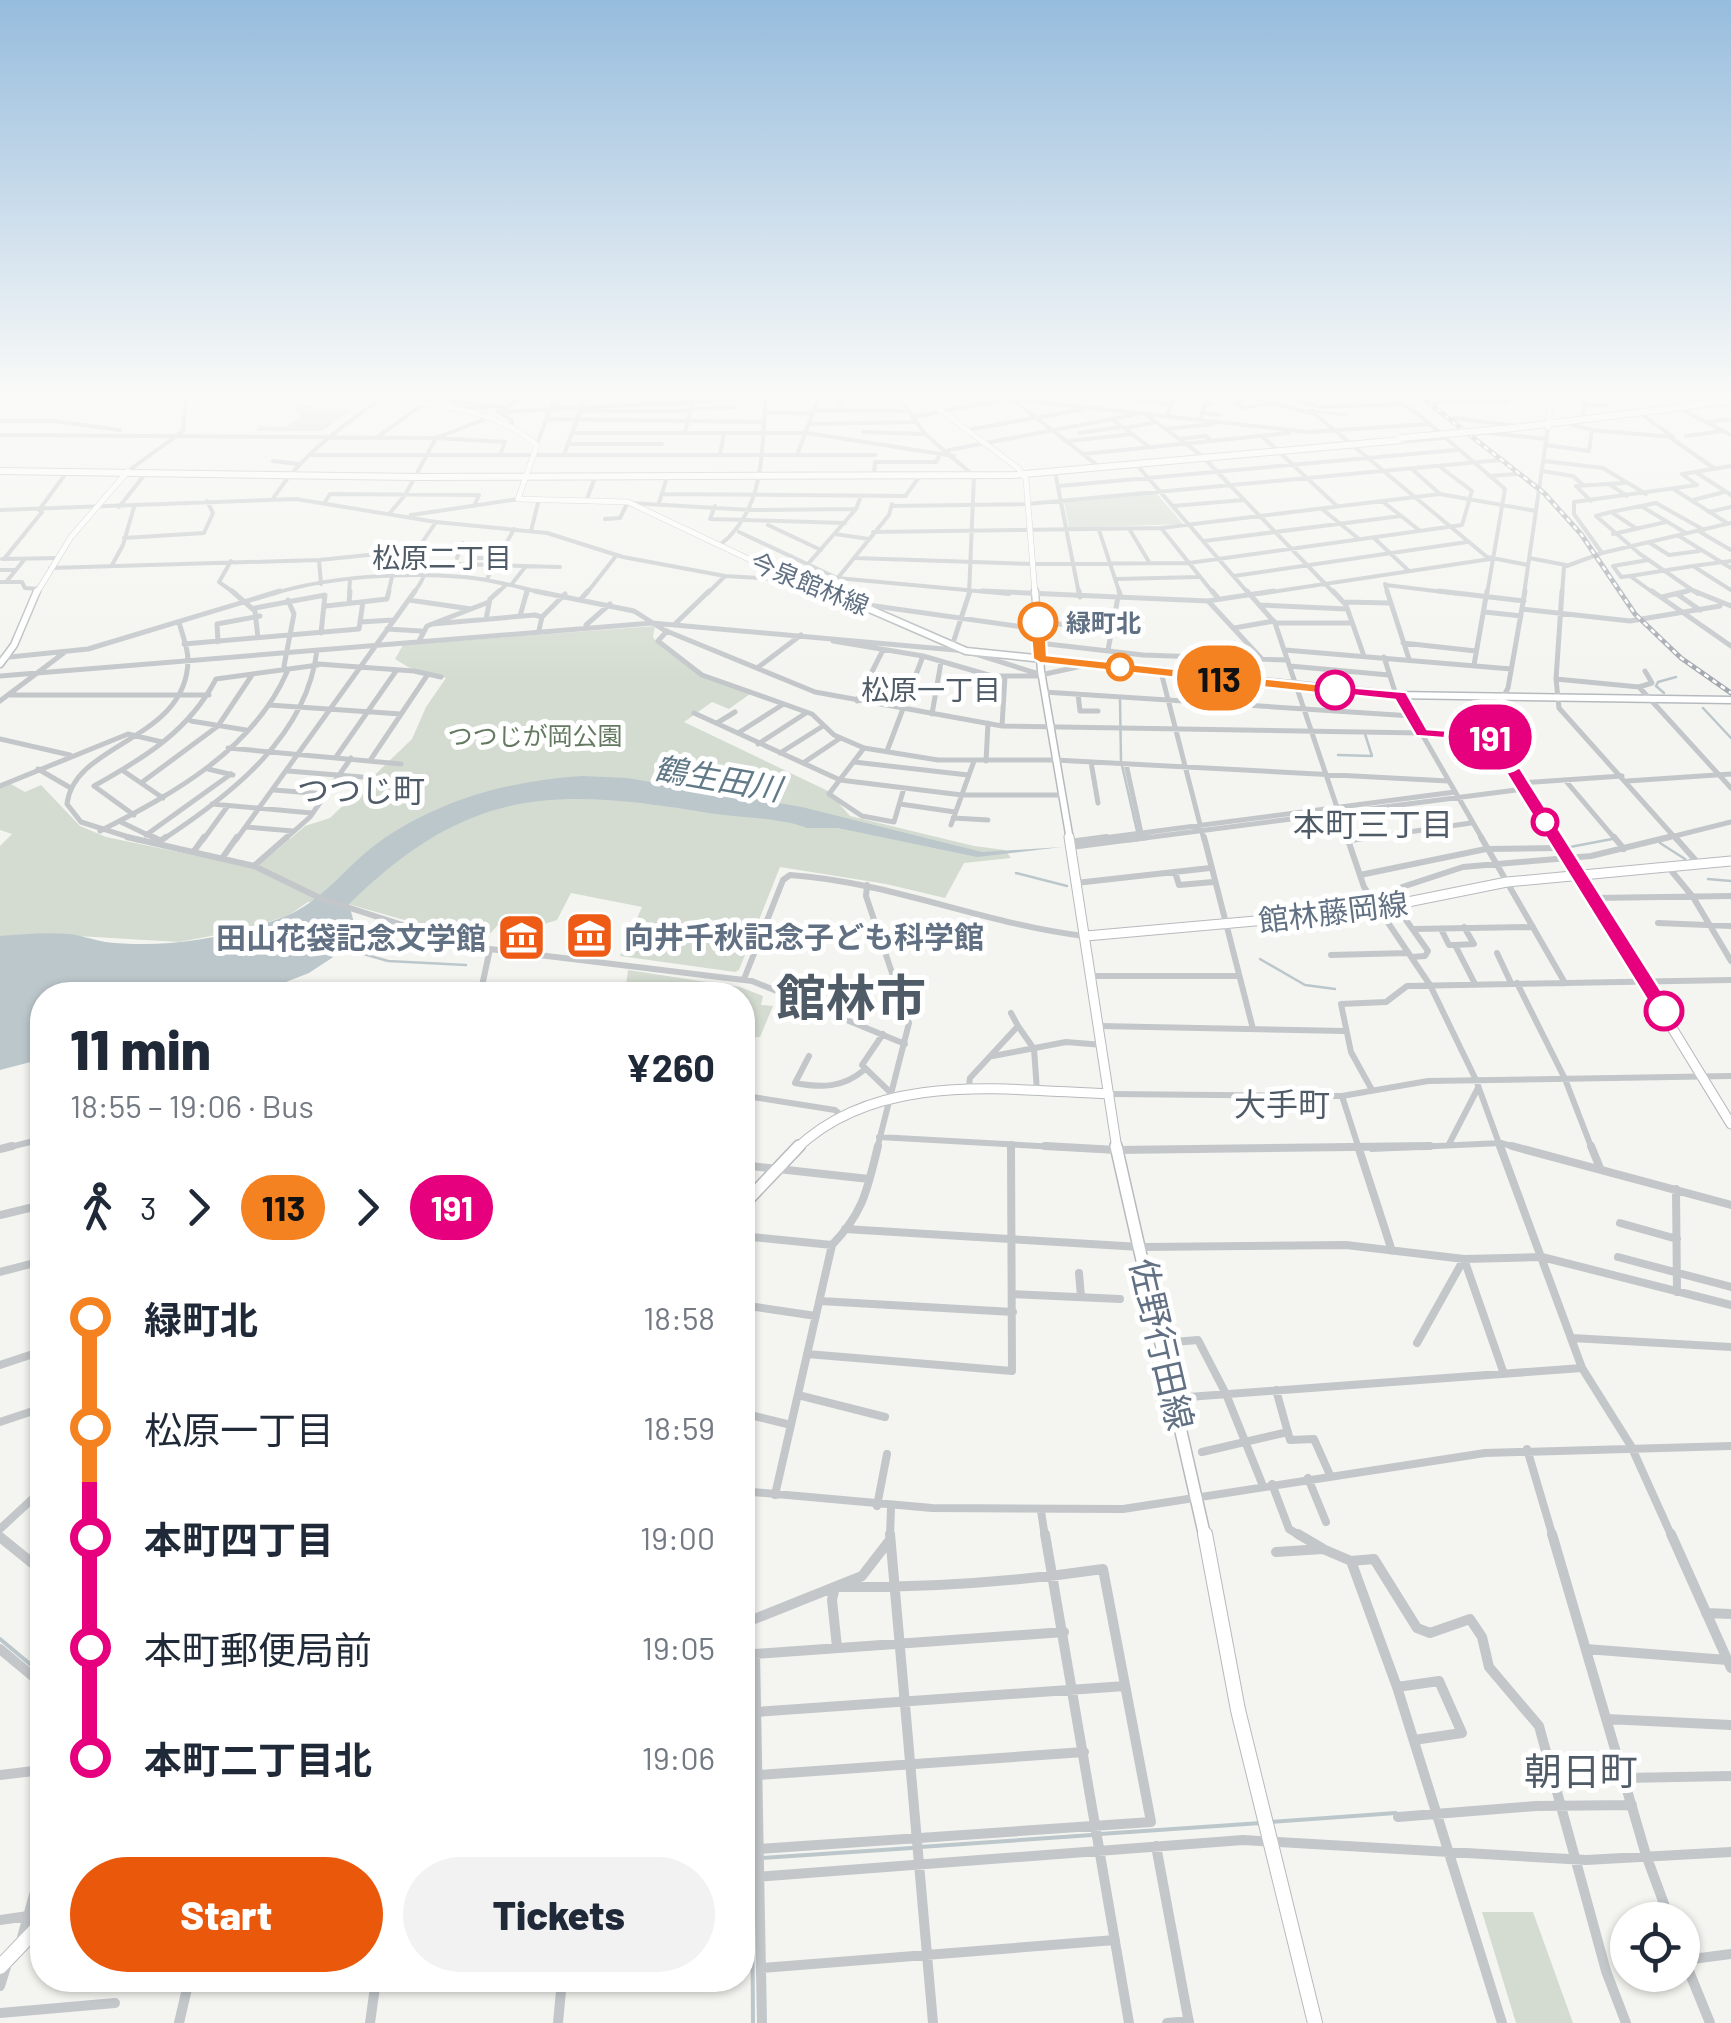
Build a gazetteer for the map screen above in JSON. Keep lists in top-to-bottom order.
{
  "streets": {
    "main road": ["今泉館林線", "館林藤岡線", "佐野行田線"]
  },
  "crossings": [
    ["今泉館林線", "佐野行田線"],
    ["館林藤岡線", "佐野行田線"]
  ],
  "districts": [
    "松原二丁目",
    "松原一丁目",
    "つつじ町",
    "本町三丁目",
    "館林市",
    "大手町",
    "朝日町"
  ],
  "water": ["鶴生田川"],
  "parks": ["つつじが岡公園"],
  "places": {
    "other": ["緑町北"],
    "museum": ["向井千秋記念子ども科学館", "田山花袋記念文学館"]
  },
  "lines": ["bus line 113", "bus line 191"],
  "page": {
    "on_map": ["113", "191"],
    "heading": ["11 min", "18:55 – 19:06 · Bus", "¥260"],
    "legs": ["3", "113", "191"],
    "list": [
      {
        "name": "緑町北",
        "value": "18:58"
      },
      {
        "name": "松原一丁目",
        "value": "18:59"
      },
      {
        "name": "本町四丁目",
        "value": "19:00"
      },
      {
        "name": "本町郵便局前",
        "value": "19:05"
      },
      {
        "name": "本町二丁目北",
        "value": "19:06"
      }
    ],
    "buttons": ["Start", "Tickets"]
  }
}
